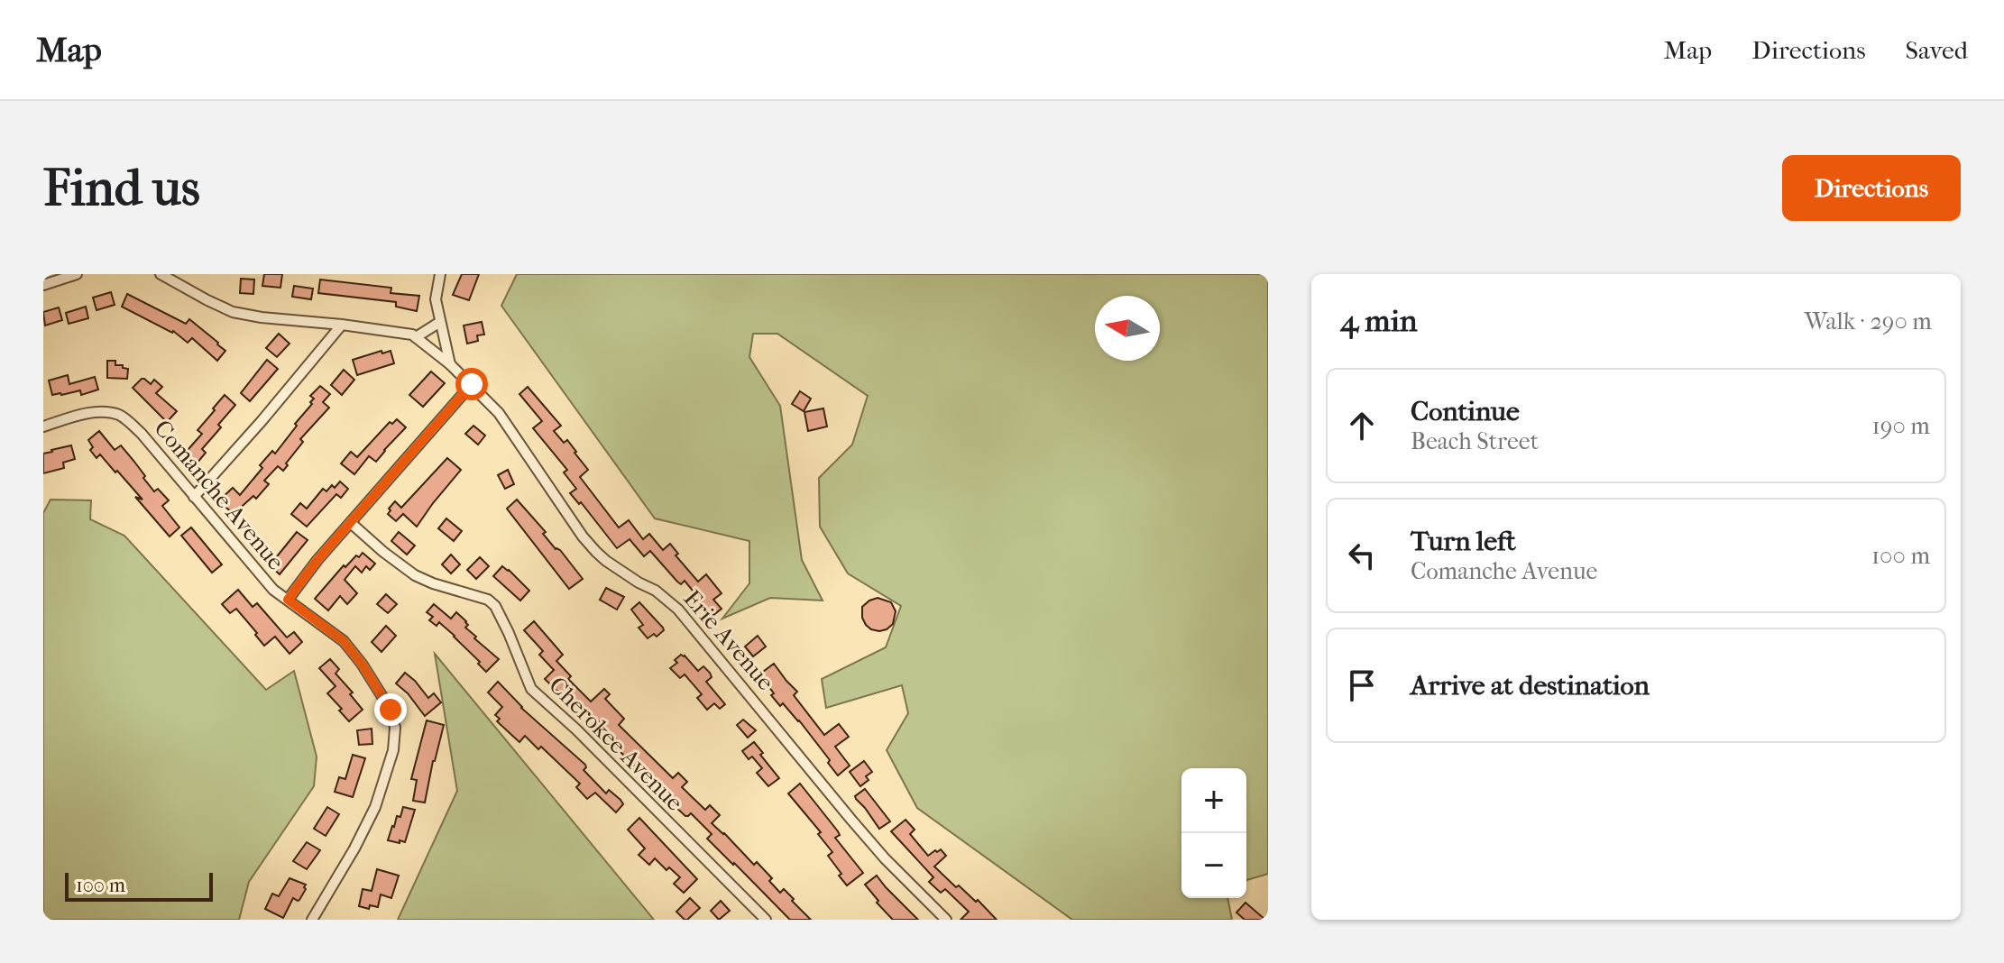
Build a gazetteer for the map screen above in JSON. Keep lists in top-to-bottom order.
{
  "streets": {
    "street": ["Comanche Avenue", "Erie Avenue", "Cherokee Avenue"]
  },
  "scale_bar": "100 m",
  "north": "left",
  "page": {
    "header": "Map",
    "nav": ["Map", "Directions", "Saved"],
    "buttons": "Directions",
    "title": "Find us",
    "heading": ["4 min", "Walk · 290 m"],
    "list": [
      ["Continue", "Beach Street", "190 m"],
      ["Turn left", "Comanche Avenue", "100 m"],
      "Arrive at destination"
    ],
    "map_buttons": ["+", "−"],
    "scale": "100 m"
  }
}
